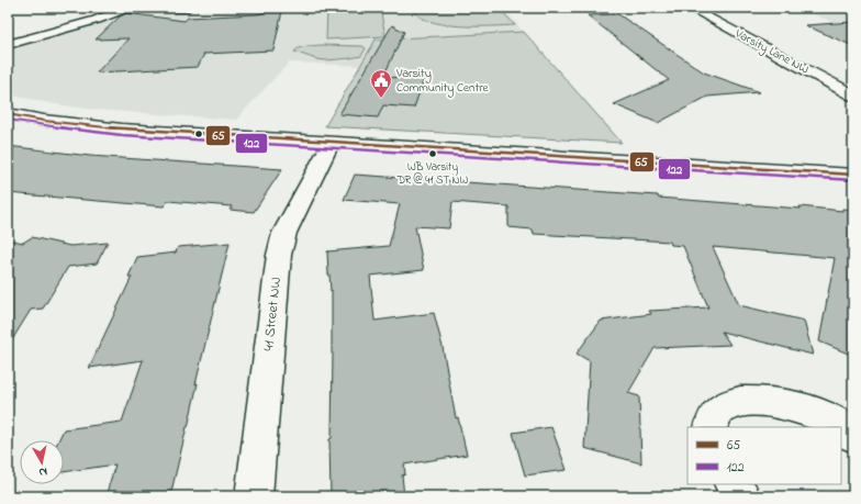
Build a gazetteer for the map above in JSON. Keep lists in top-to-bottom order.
{
  "streets": {
    "street": ["Varsity Lane NW", "41 Street NW"]
  },
  "places": {
    "public building": ["Varsity Community Centre"],
    "other": ["WB Varsity DR @ 41 ST NW"]
  },
  "lines": ["transit line 65", "transit line 122"],
  "legend": ["65", "122"],
  "north": "bottom"
}
